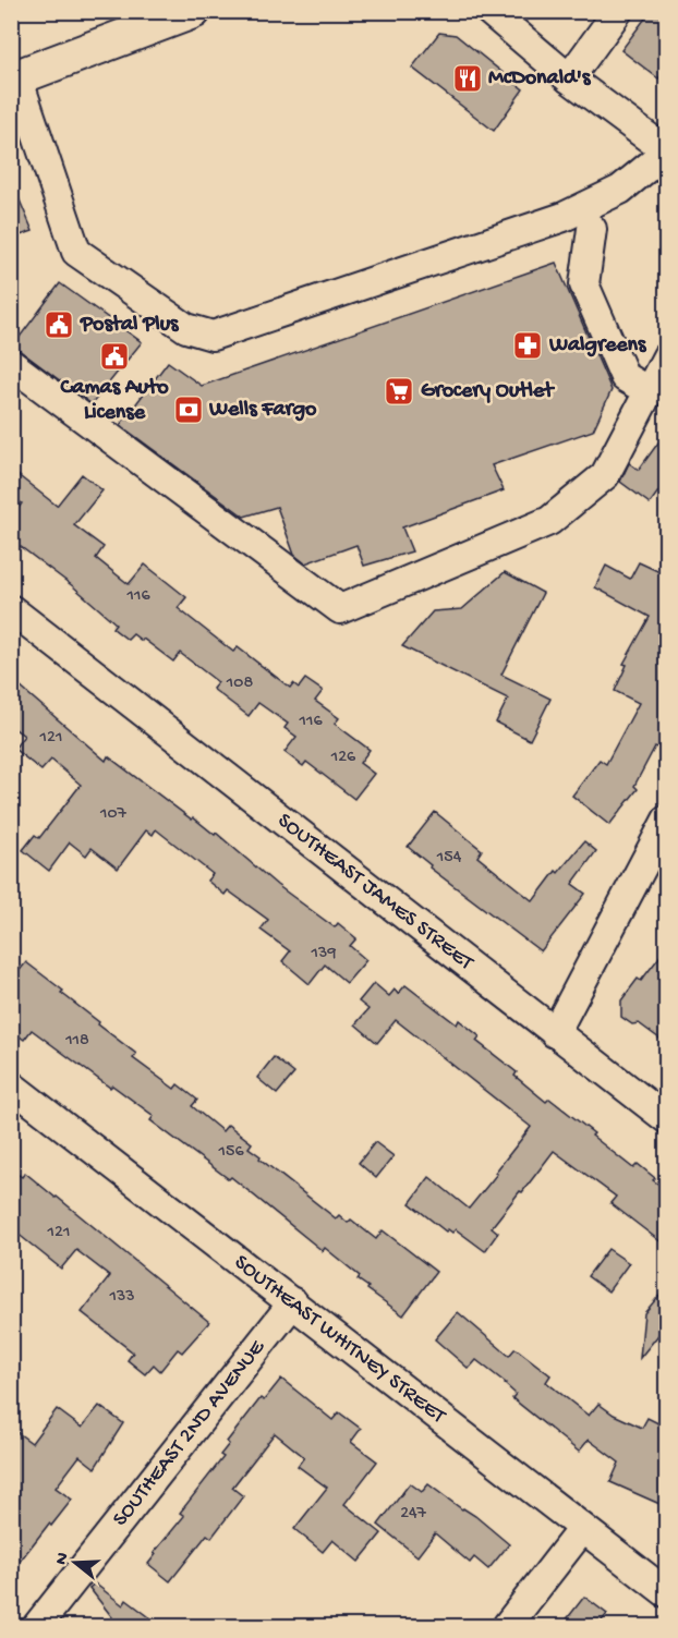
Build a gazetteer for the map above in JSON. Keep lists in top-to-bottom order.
{
  "streets": {
    "street": ["SOUTHEAST JAMES STREET", "SOUTHEAST WHITNEY STREET", "SOUTHEAST 2ND AVENUE"]
  },
  "crossings": [
    ["SOUTHEAST WHITNEY STREET", "SOUTHEAST 2ND AVENUE"]
  ],
  "places": {
    "restaurant": ["McDonald's"],
    "public building": ["Postal Plus", "Camas Auto License"],
    "pharmacy": ["Walgreens"],
    "supermarket": ["Grocery Outlet"],
    "bank": ["Wells Fargo"]
  },
  "house_numbers": [
    "116",
    "108",
    "116",
    "121",
    "126",
    "107",
    "154",
    "139",
    "118",
    "156",
    "121",
    "133",
    "247"
  ],
  "north": "left"
}
